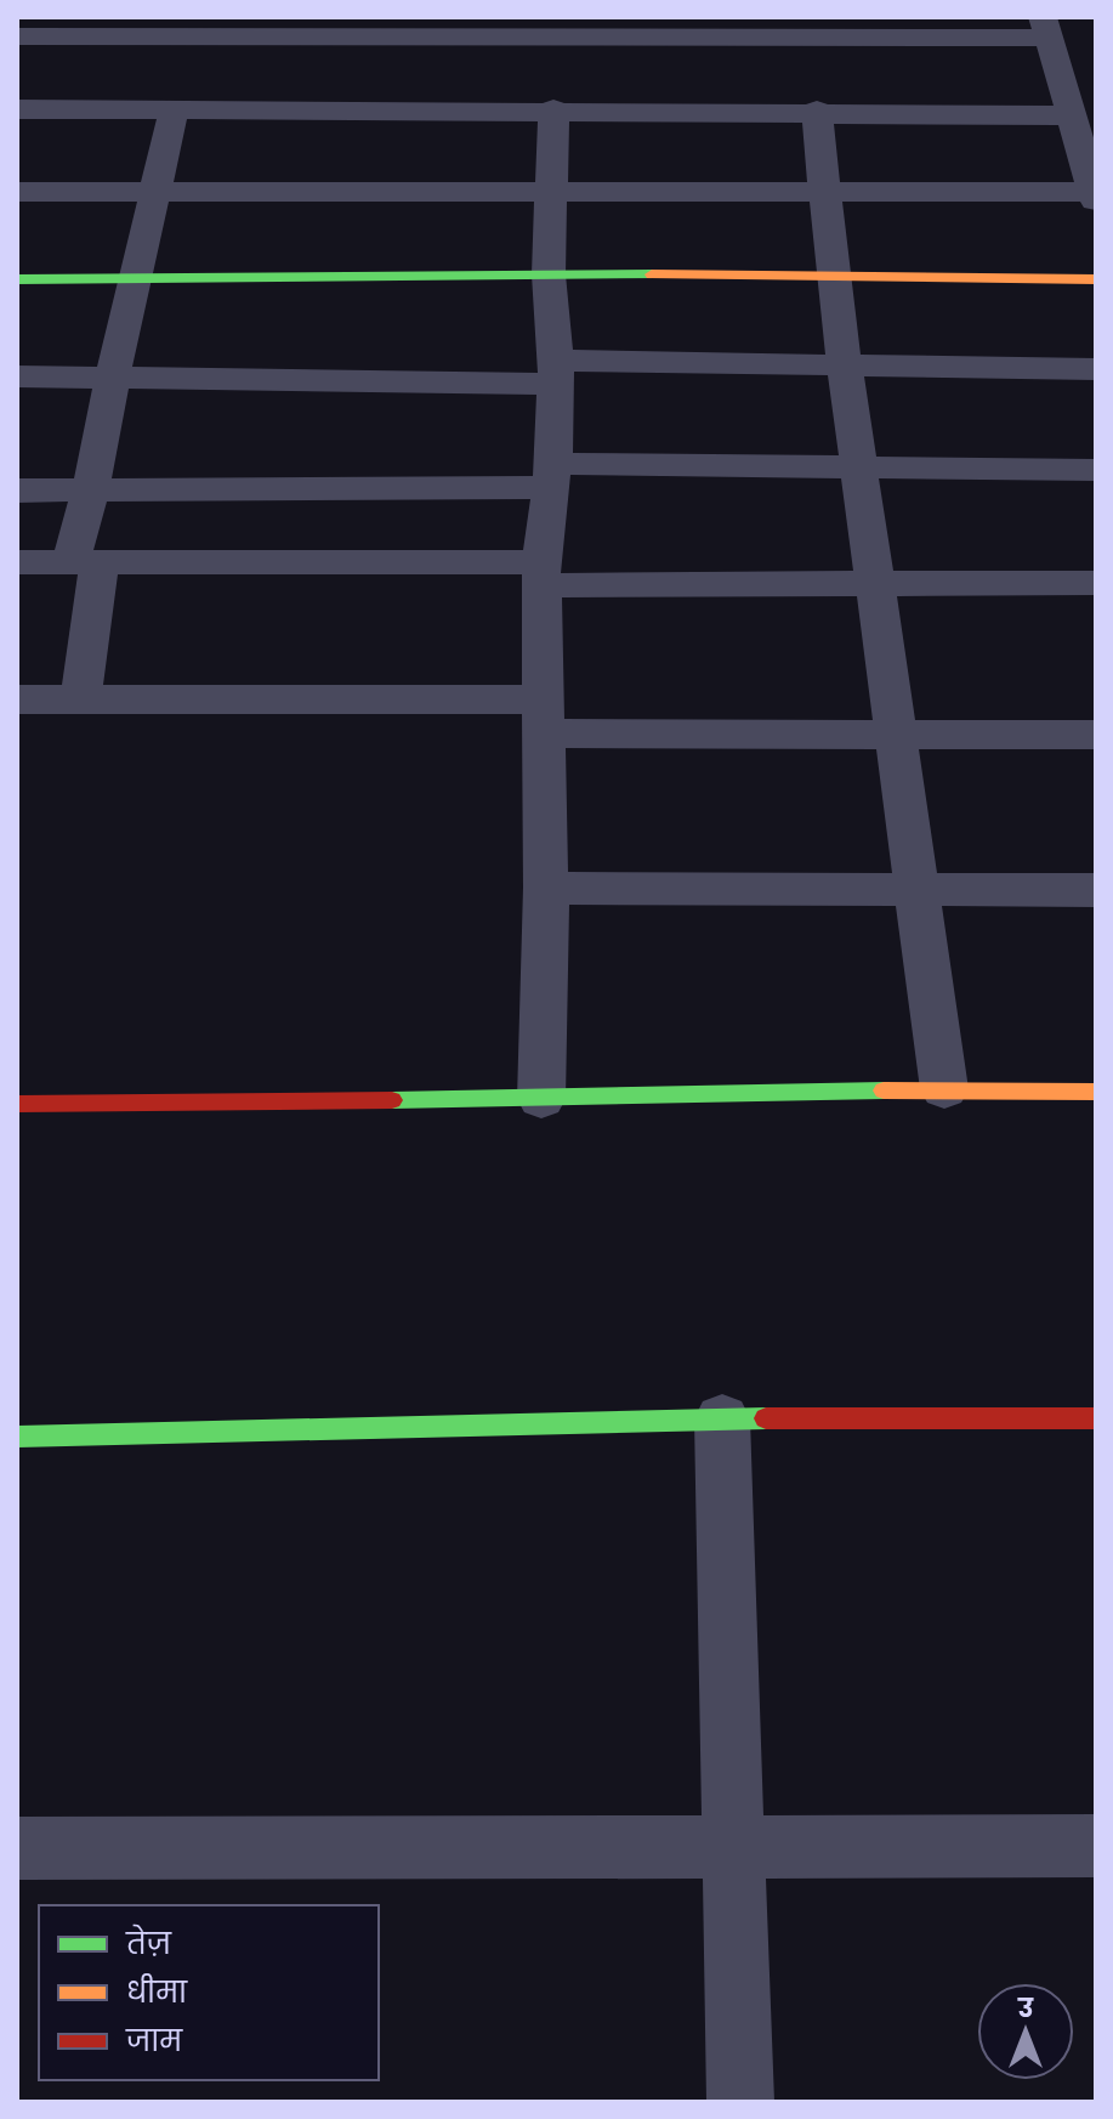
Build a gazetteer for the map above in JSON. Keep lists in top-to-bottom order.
{
  "legend": ["तेज़", "धीमा", "जाम"],
  "north": "top"
}
